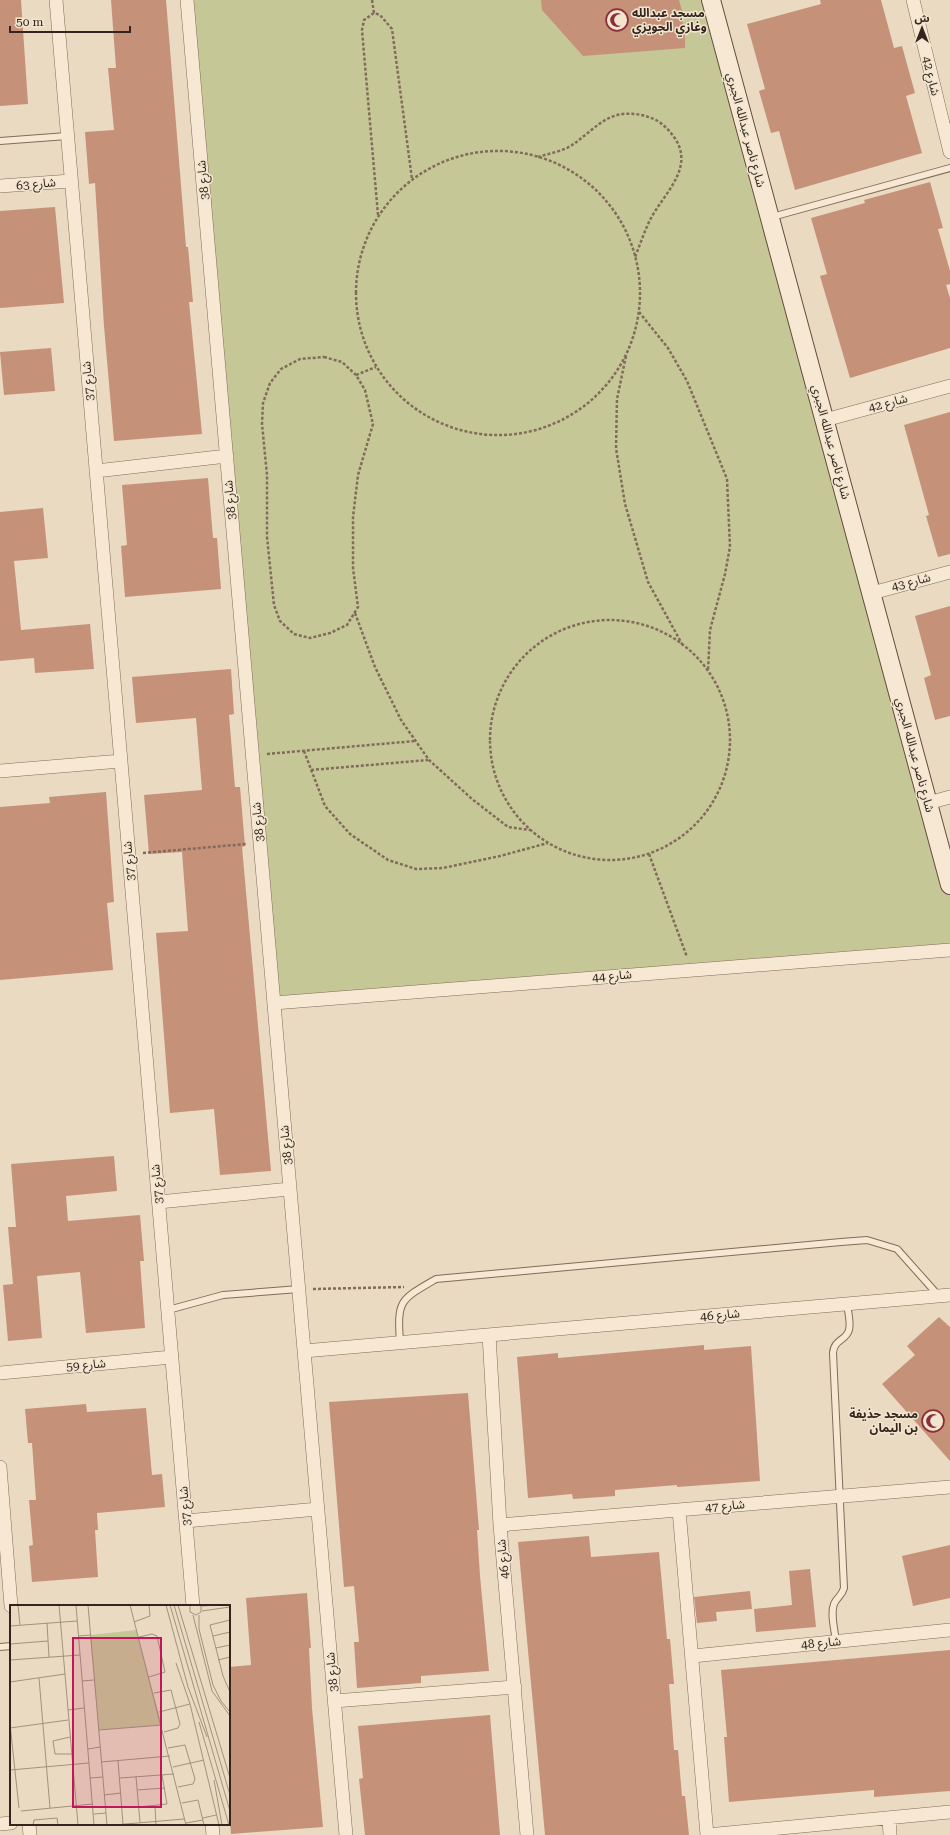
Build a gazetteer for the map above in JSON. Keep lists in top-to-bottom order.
{
  "streets": {
    "street": [
      "شارع 42",
      "شارع ناصر عبدالله الجبري",
      "شارع 38",
      "شارع 63",
      "شارع 37",
      "شارع 43",
      "شارع 44",
      "شارع 46",
      "شارع 59",
      "شارع 47",
      "شارع 48"
    ]
  },
  "crossings": [
    ["شارع 42", "شارع ناصر عبدالله الجبري"],
    ["شارع ناصر عبدالله الجبري", "شارع 43"],
    ["شارع 38", "شارع 44"],
    ["شارع 38", "شارع 46"],
    ["شارع 63", "شارع 37"],
    ["شارع 37", "شارع 59"],
    ["شارع 46", "شارع 47"]
  ],
  "places": {
    "mosque": ["مسجد عبدالله وغازي الجويزي", "مسجد حذيفة بن اليمان"]
  },
  "scale_bar": "50 m",
  "north": "top"
}
